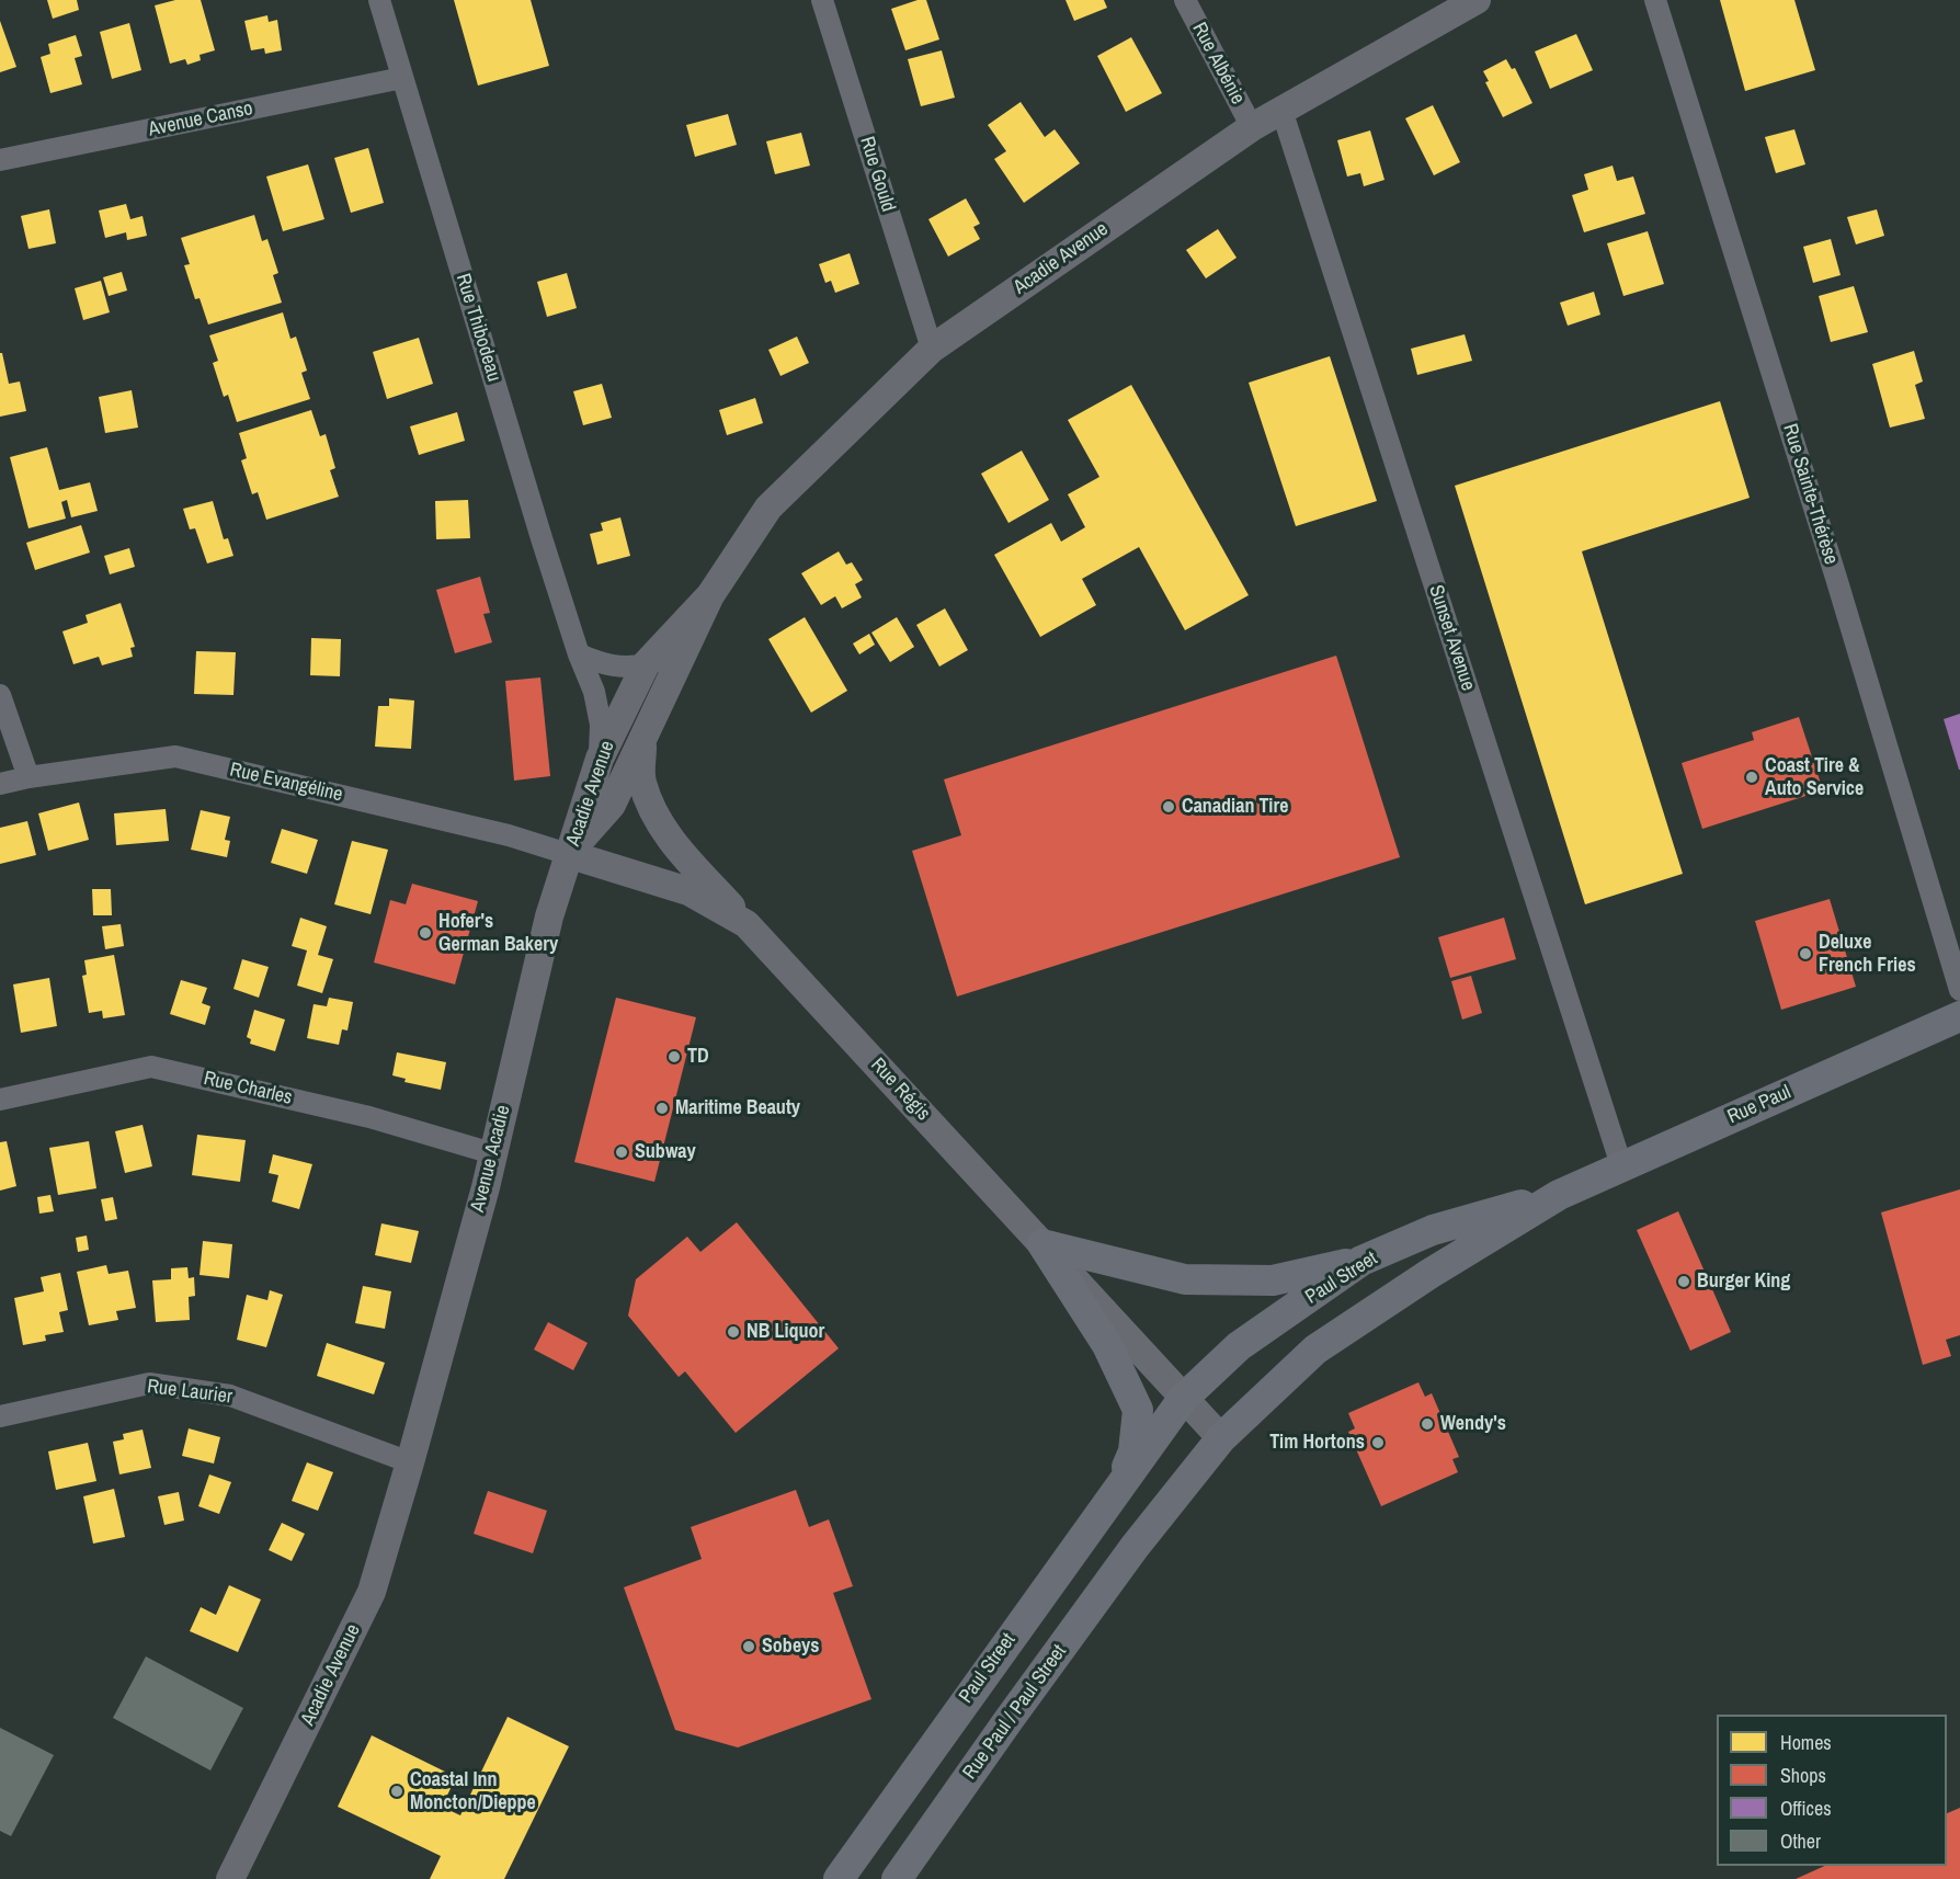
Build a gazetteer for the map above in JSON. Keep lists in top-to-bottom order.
{
  "streets": {
    "main road": ["Rue Paul", "Paul Street", "Rue Paul / Paul Street"],
    "street": [
      "Rue Albénie",
      "Avenue Canso",
      "Rue Gould",
      "Acadie Avenue",
      "Rue Thibodeau",
      "Rue Sainte-Thérèse",
      "Sunset Avenue",
      "Rue Evangéline",
      "Rue Charles",
      "Rue Régis",
      "Avenue Acadie",
      "Rue Laurier"
    ]
  },
  "crossings": [
    ["Rue Albénie", "Acadie Avenue"],
    ["Avenue Canso", "Rue Thibodeau"],
    ["Rue Gould", "Acadie Avenue"],
    ["Acadie Avenue", "Rue Thibodeau"],
    ["Acadie Avenue", "Sunset Avenue"],
    ["Acadie Avenue", "Rue Evangéline"],
    ["Acadie Avenue", "Rue Régis"],
    ["Acadie Avenue", "Avenue Acadie"],
    ["Acadie Avenue", "Rue Laurier"],
    ["Sunset Avenue", "Rue Paul"],
    ["Rue Evangéline", "Rue Régis"],
    ["Rue Evangéline", "Avenue Acadie"],
    ["Rue Charles", "Avenue Acadie"],
    ["Rue Régis", "Avenue Acadie"],
    ["Rue Régis", "Paul Street"],
    ["Rue Régis", "Rue Paul / Paul Street"],
    ["Rue Paul", "Paul Street"],
    ["Avenue Acadie", "Rue Laurier"]
  ],
  "places": [
    "Coast Tire & Auto Service",
    "Canadian Tire",
    "Hofer's German Bakery",
    "Deluxe French Fries",
    "TD",
    "Maritime Beauty",
    "Subway",
    "Burger King",
    "NB Liquor",
    "Wendy's",
    "Tim Hortons",
    "Sobeys",
    "Coastal Inn Moncton/Dieppe"
  ],
  "legend": [
    "Homes",
    "Shops",
    "Offices",
    "Other"
  ]
}
